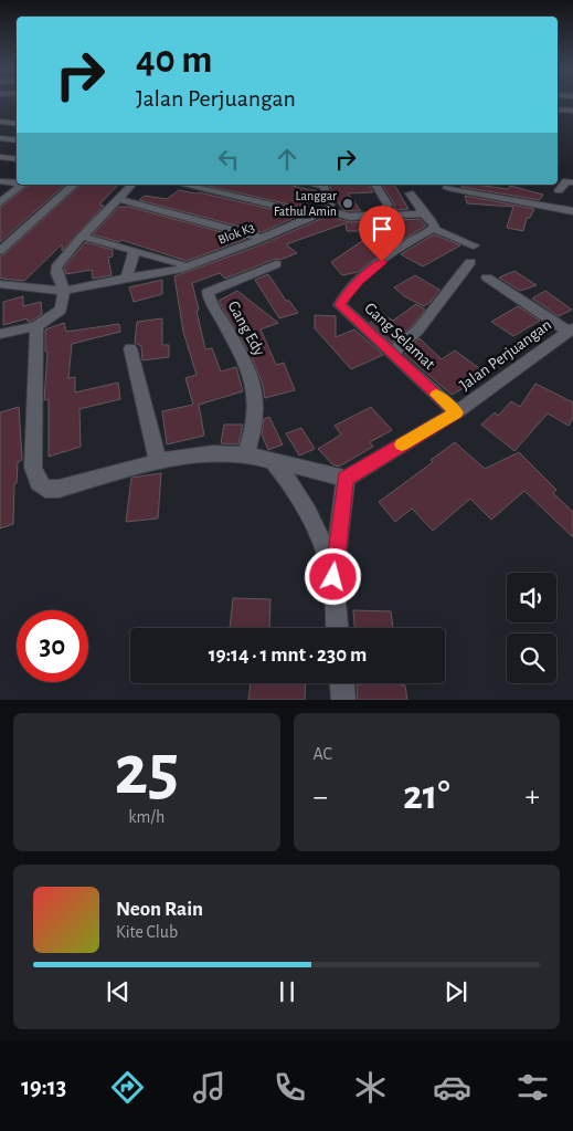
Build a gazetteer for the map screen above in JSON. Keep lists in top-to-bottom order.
{
  "streets": {
    "street": [
      "Blok K3",
      "Gang Edy",
      "Gang Selamat",
      "Jalan Perjuangan"
    ]
  },
  "crossings": [
    ["Gang Selamat", "Jalan Perjuangan"]
  ],
  "places": ["Langgar Fathul Amin"],
  "page": {
    "turn": ["40 m", "Jalan Perjuangan"],
    "limit": "30",
    "trip": "19:14 · 1 mnt · 230 m",
    "tile": [
      ["25", "km/h"],
      "AC"
    ],
    "heat": ["−", "21°", "+"],
    "song": ["Neon Rain", "Kite Club"],
    "tabs": "19:13"
  }
}
